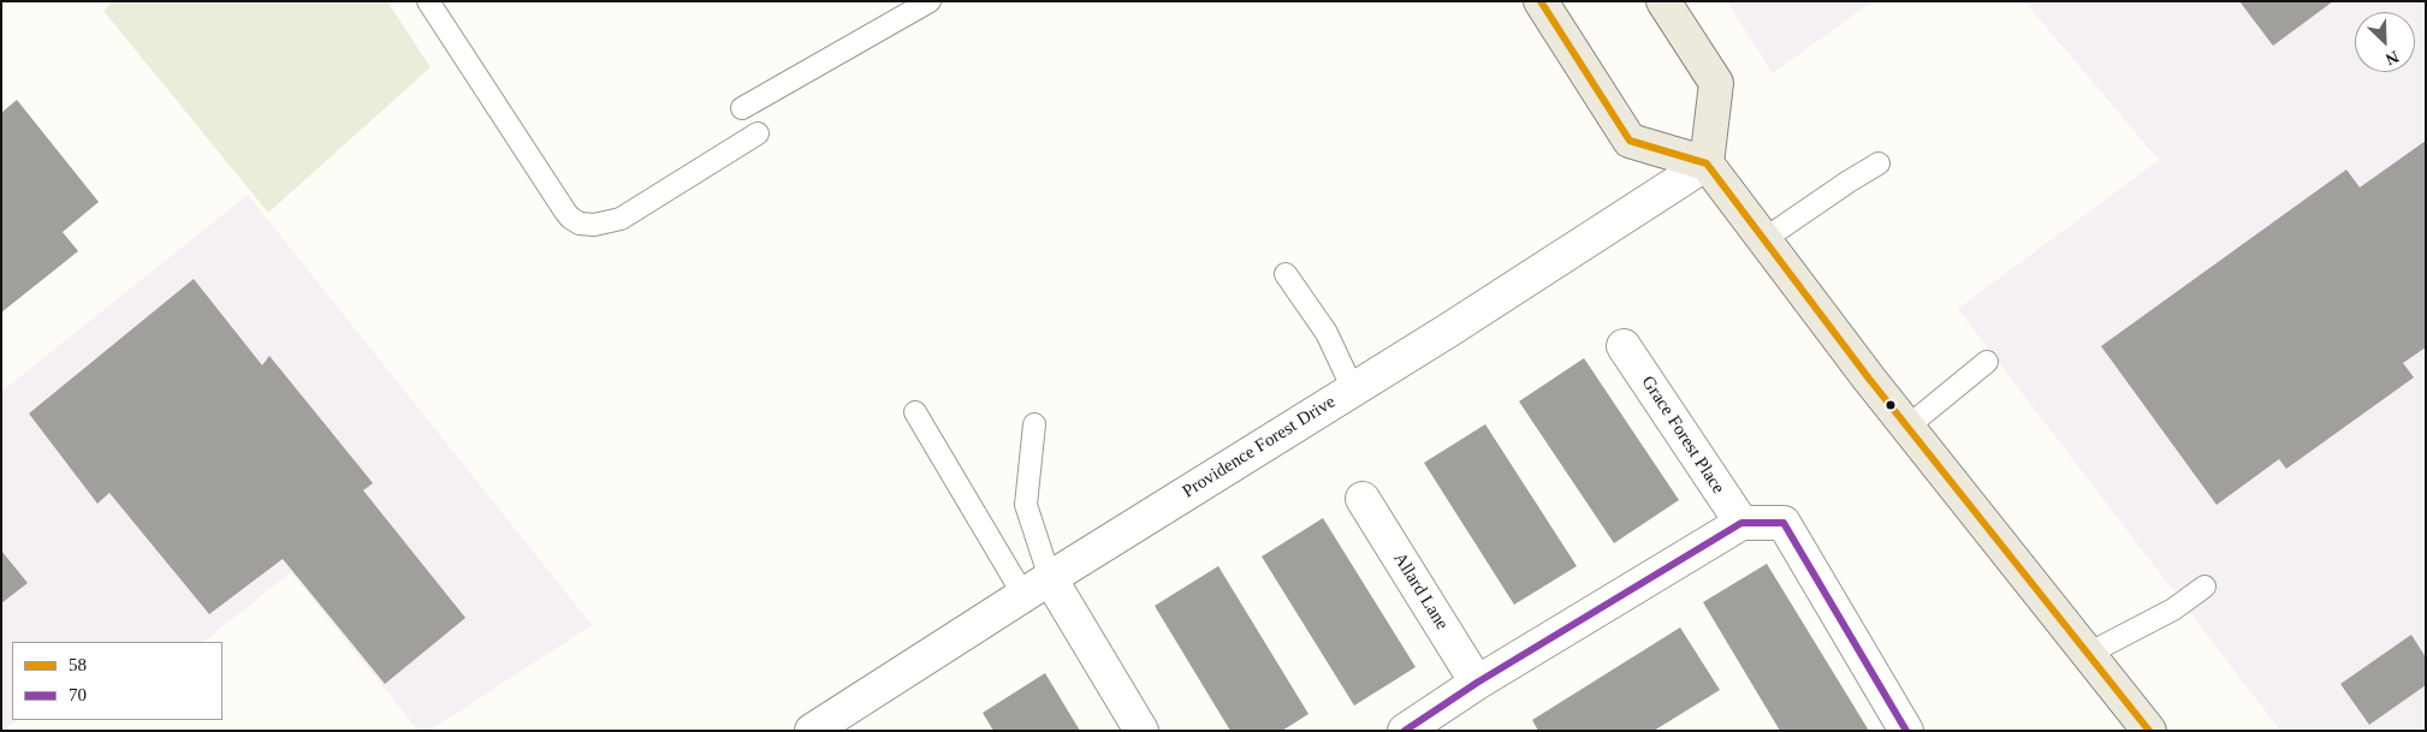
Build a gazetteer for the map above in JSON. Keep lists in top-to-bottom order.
{
  "streets": {
    "street": ["Grace Forest Place", "Providence Forest Drive", "Allard Lane"]
  },
  "lines": ["transit line 58", "transit line 70"],
  "legend": ["58", "70"],
  "north": "bottom right"
}
